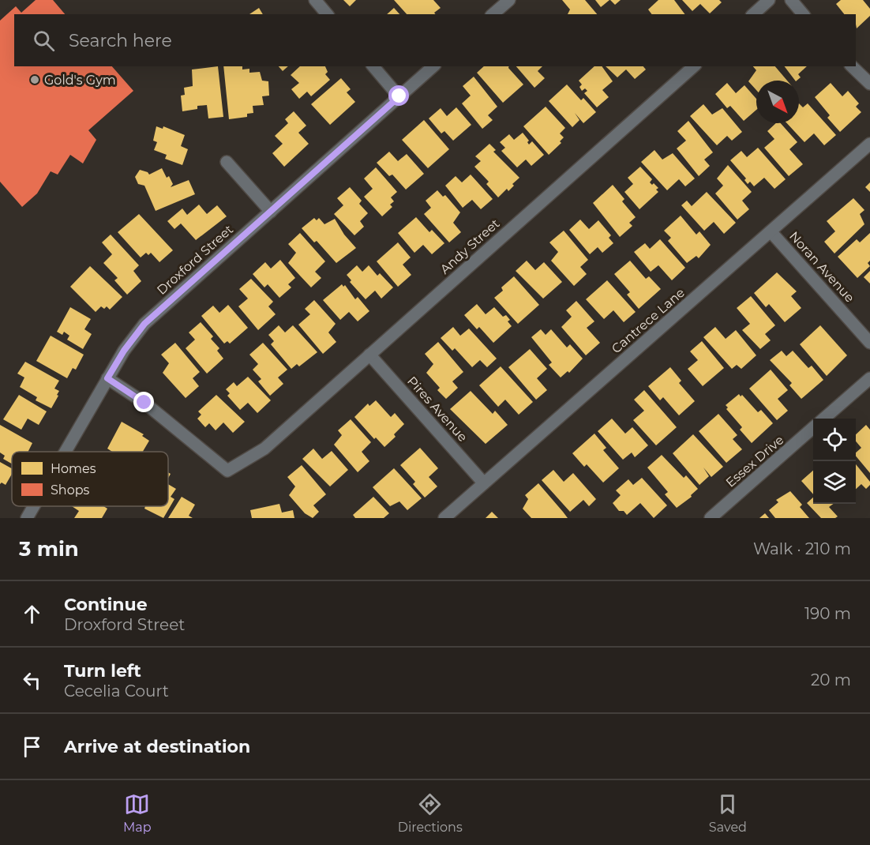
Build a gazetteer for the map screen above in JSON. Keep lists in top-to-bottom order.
{
  "streets": {
    "street": [
      "Andy Street",
      "Droxford Street",
      "Noran Avenue",
      "Cantrece Lane",
      "Pires Avenue",
      "Essex Drive"
    ]
  },
  "crossings": [
    ["Andy Street", "Droxford Street"],
    ["Andy Street", "Pires Avenue"],
    ["Noran Avenue", "Cantrece Lane"],
    ["Cantrece Lane", "Pires Avenue"]
  ],
  "places": ["Gold's Gym"],
  "legend": ["Homes", "Shops"],
  "north": "bottom right",
  "page": {
    "search": "Search here",
    "heading": ["3 min", "Walk · 210 m"],
    "list": [
      ["Continue", "Droxford Street", "190 m"],
      ["Turn left", "Cecelia Court", "20 m"],
      "Arrive at destination"
    ],
    "nav": ["Map", "Directions", "Saved"]
  }
}
